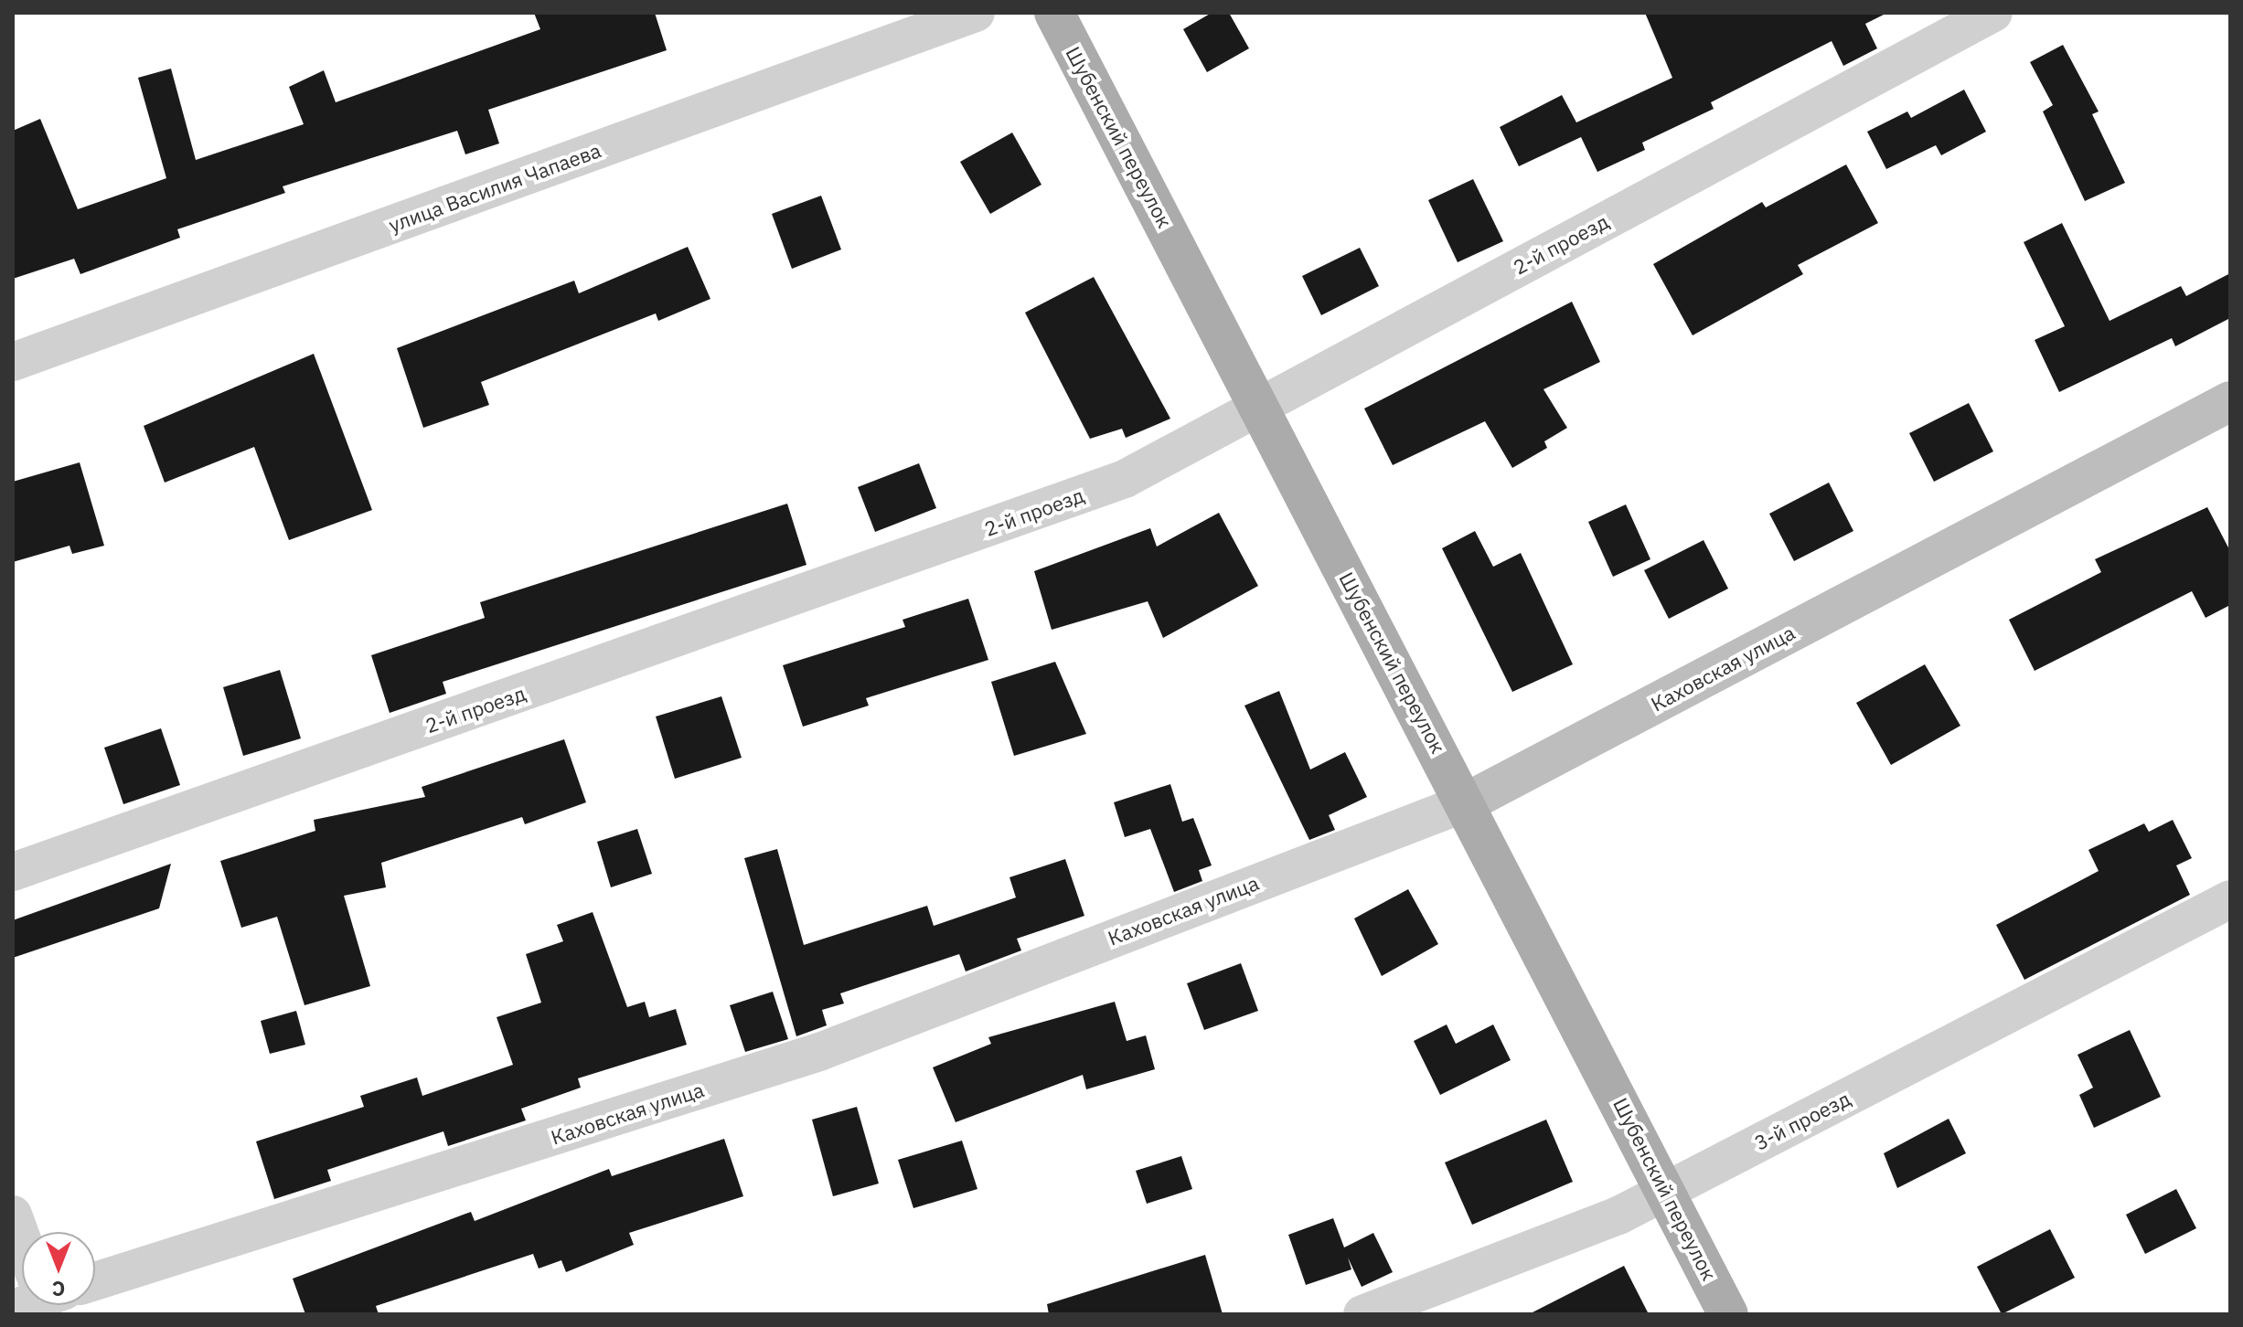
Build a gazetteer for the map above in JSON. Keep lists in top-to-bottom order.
{
  "streets": {
    "main road": ["Шубенский переулок", "Каховская улица"],
    "street": ["улица Василия Чапаева", "2-й проезд", "3-й проезд"]
  },
  "crossings": [
    ["Шубенский переулок", "2-й проезд"],
    ["Шубенский переулок", "Каховская улица"],
    ["Шубенский переулок", "3-й проезд"]
  ],
  "north": "bottom"
}
